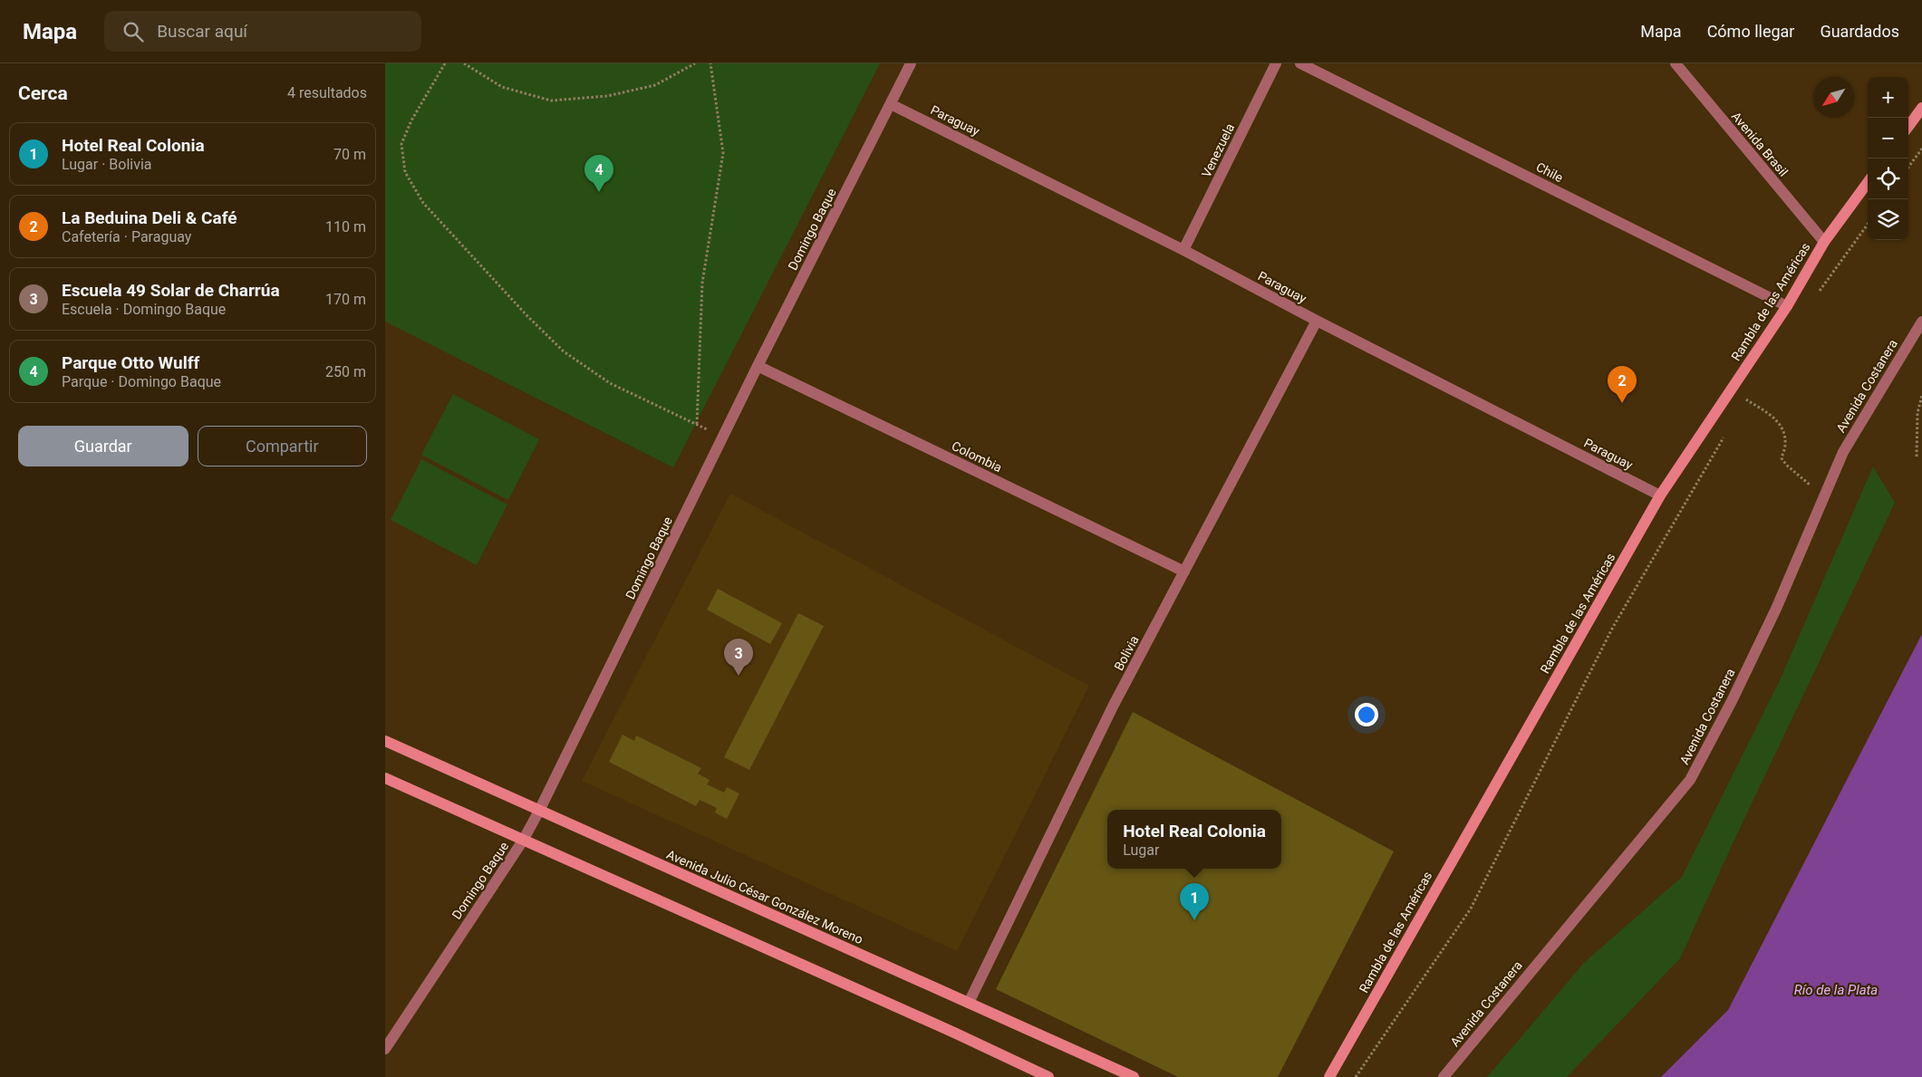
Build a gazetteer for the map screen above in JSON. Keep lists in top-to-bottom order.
{
  "streets": {
    "street": [
      "Paraguay",
      "Avenida Brasil",
      "Venezuela",
      "Chile",
      "Domingo Baque",
      "Rambla de las Américas",
      "Avenida Costanera",
      "Colombia",
      "Bolivia",
      "Avenida Julio César González Moreno"
    ]
  },
  "crossings": [
    ["Paraguay", "Venezuela"],
    ["Paraguay", "Domingo Baque"],
    ["Paraguay", "Rambla de las Américas"],
    ["Paraguay", "Bolivia"],
    ["Avenida Brasil", "Rambla de las Américas"],
    ["Chile", "Rambla de las Américas"],
    ["Domingo Baque", "Colombia"],
    ["Domingo Baque", "Avenida Julio César González Moreno"],
    ["Colombia", "Bolivia"],
    ["Bolivia", "Avenida Julio César González Moreno"]
  ],
  "water": ["Río de la Plata"],
  "north": "bottom left",
  "page": {
    "header": "Mapa",
    "search": "Buscar aquí",
    "nav": ["Mapa", "Cómo llegar", "Guardados"],
    "heading": ["Cerca", "4 resultados"],
    "map_buttons": ["+", "−"],
    "list": [
      {
        "mark": "1",
        "name": "Hotel Real Colonia",
        "note": "Lugar · Bolivia",
        "value": "70 m"
      },
      {
        "mark": "2",
        "name": "La Beduina Deli & Café",
        "note": "Cafetería · Paraguay",
        "value": "110 m"
      },
      {
        "mark": "3",
        "name": "Escuela 49 Solar de Charrúa",
        "note": "Escuela · Domingo Baque",
        "value": "170 m"
      },
      {
        "mark": "4",
        "name": "Parque Otto Wulff",
        "note": "Parque · Domingo Baque",
        "value": "250 m"
      }
    ],
    "pins": [
      "4",
      "2",
      "3",
      "1"
    ],
    "buttons": ["Guardar", "Compartir"],
    "popup": ["Hotel Real Colonia", "Lugar"]
  }
}
